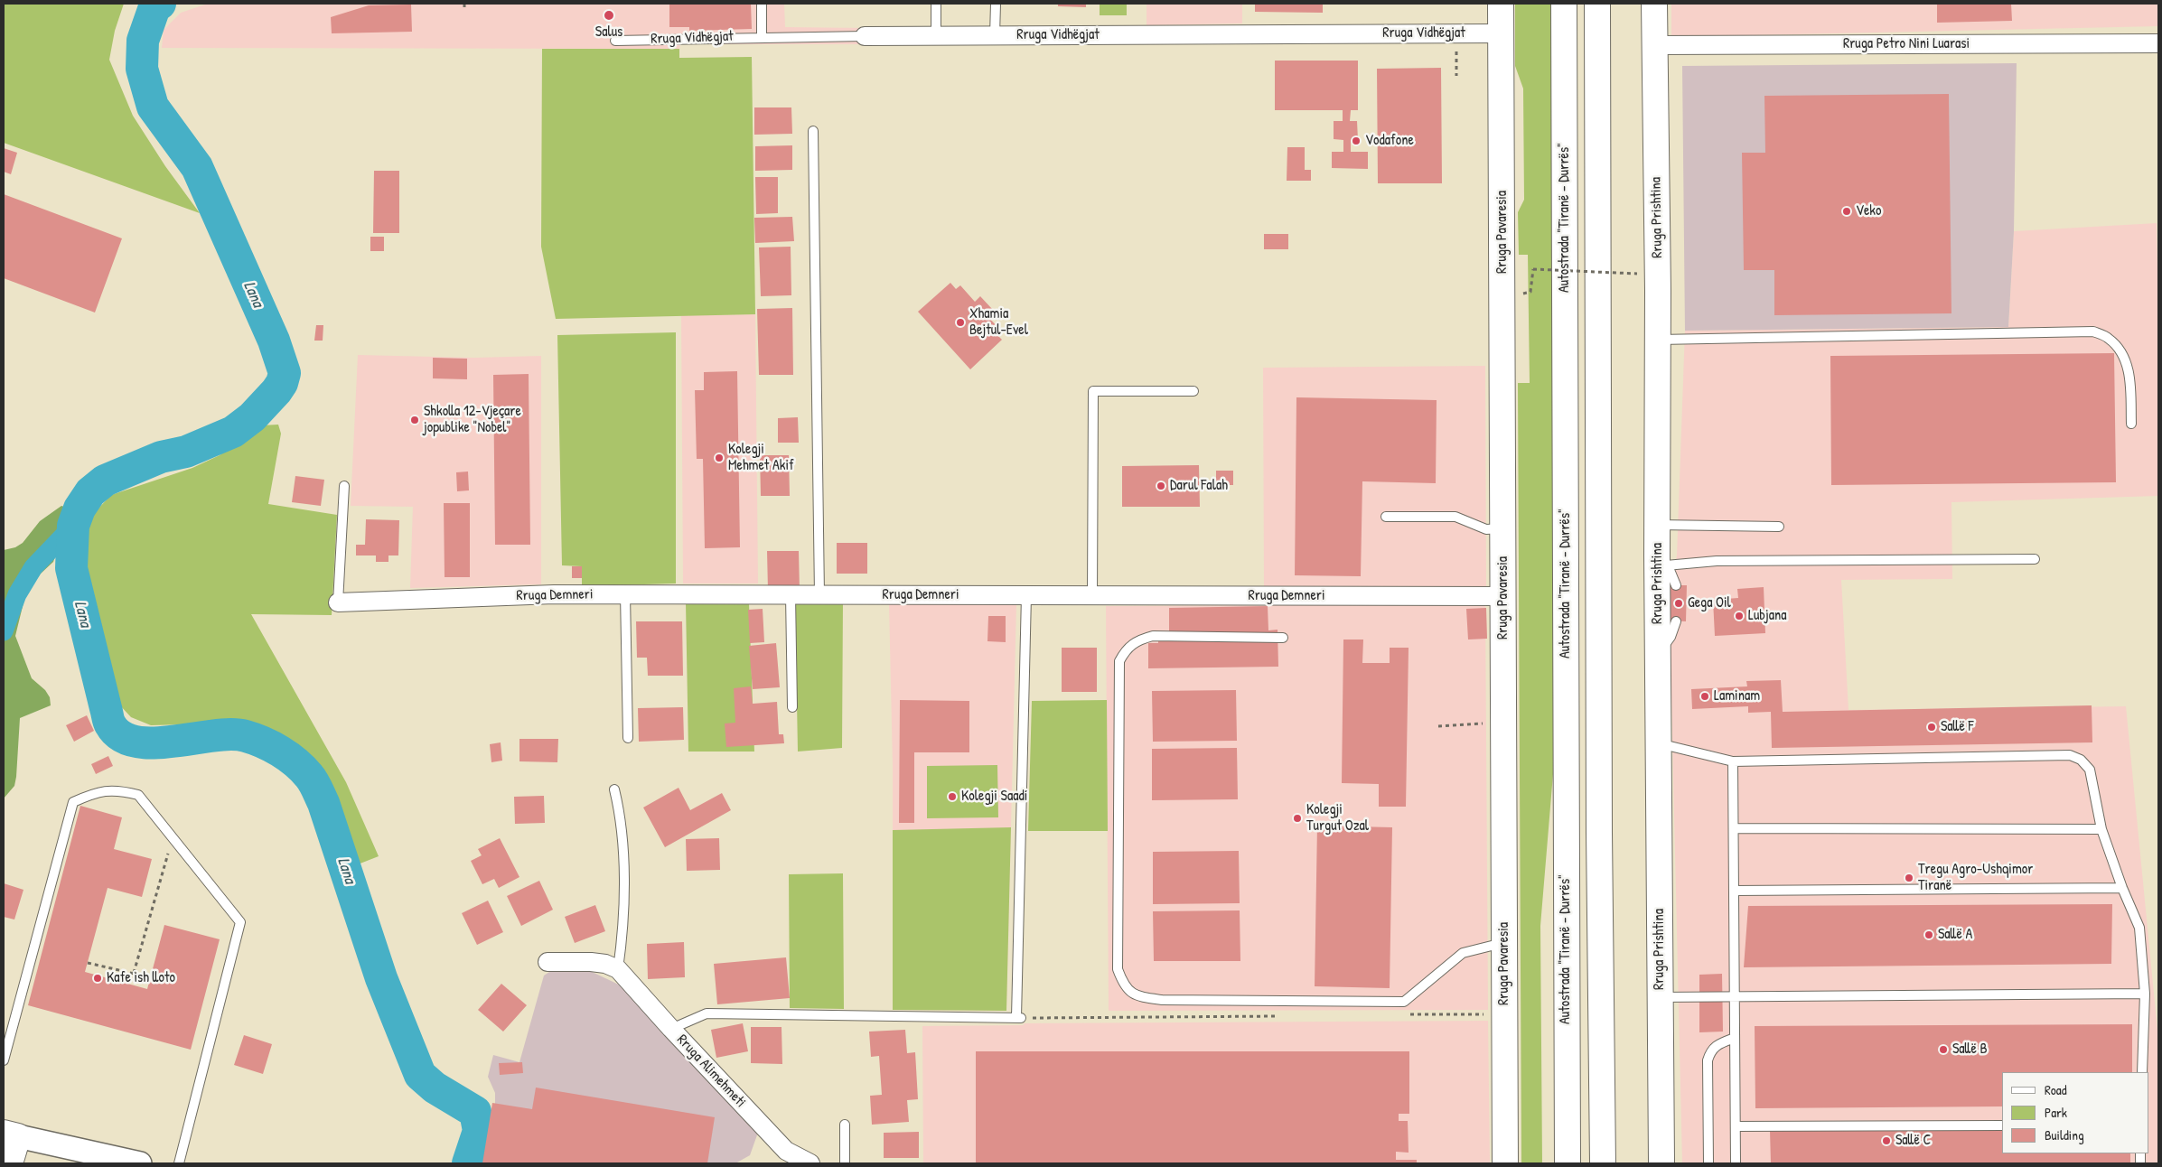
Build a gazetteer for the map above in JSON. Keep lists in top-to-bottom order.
{
  "streets": {
    "main road": ["Autostrada \"Tiranë - Durrës\"", "Rruga Prishtina", "Rruga Pavaresia"],
    "street": [
      "Rruga Vidhëgjat",
      "Rruga Petro Nini Luarasi",
      "Rruga Demneri",
      "Rruga Alimehmeti"
    ]
  },
  "crossings": [
    ["Rruga Vidhëgjat", "Rruga Pavaresia"],
    ["Rruga Petro Nini Luarasi", "Rruga Prishtina"],
    ["Rruga Pavaresia", "Rruga Demneri"]
  ],
  "water": ["Lana"],
  "places": [
    "Salus",
    "Vodafone",
    "Veko",
    "Xhamia Bejtul-Evel",
    "Shkolla 12-Vjeçare jopublike \"Nobel\"",
    "Kolegji Mehmet Akif",
    "Darul Falah",
    "Gega Oil",
    "Lubjana",
    "Laminam",
    "Sallë F",
    "Kolegji Saadi",
    "Kolegji Turgut Ozal",
    "Tregu Agro-Ushqimor Tiranë",
    "Sallë A",
    "Kafe ish lloto",
    "Sallë B",
    "Sallë C"
  ],
  "legend": ["Road", "Park", "Building"]
}
